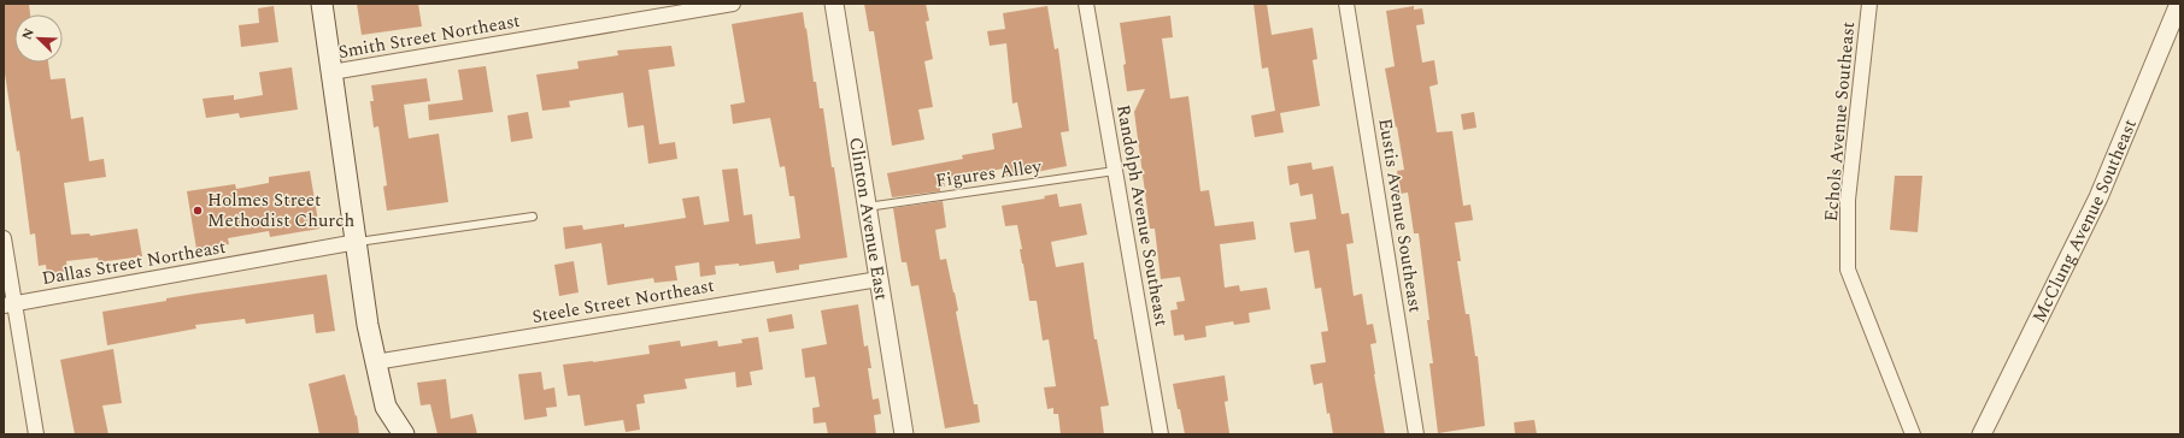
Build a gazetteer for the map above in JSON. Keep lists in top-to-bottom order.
{
  "streets": {
    "street": [
      "Smith Street Northeast",
      "Echols Avenue Southeast",
      "Randolph Avenue Southeast",
      "Eustis Avenue Southeast",
      "Clinton Avenue East",
      "McClung Avenue Southeast",
      "Dallas Street Northeast",
      "Steele Street Northeast"
    ],
    "lane": ["Figures Alley"]
  },
  "crossings": [
    ["Figures Alley", "Randolph Avenue Southeast"],
    ["Figures Alley", "Clinton Avenue East"],
    ["Clinton Avenue East", "Steele Street Northeast"]
  ],
  "places": ["Holmes Street Methodist Church"],
  "north": "top left"
}
